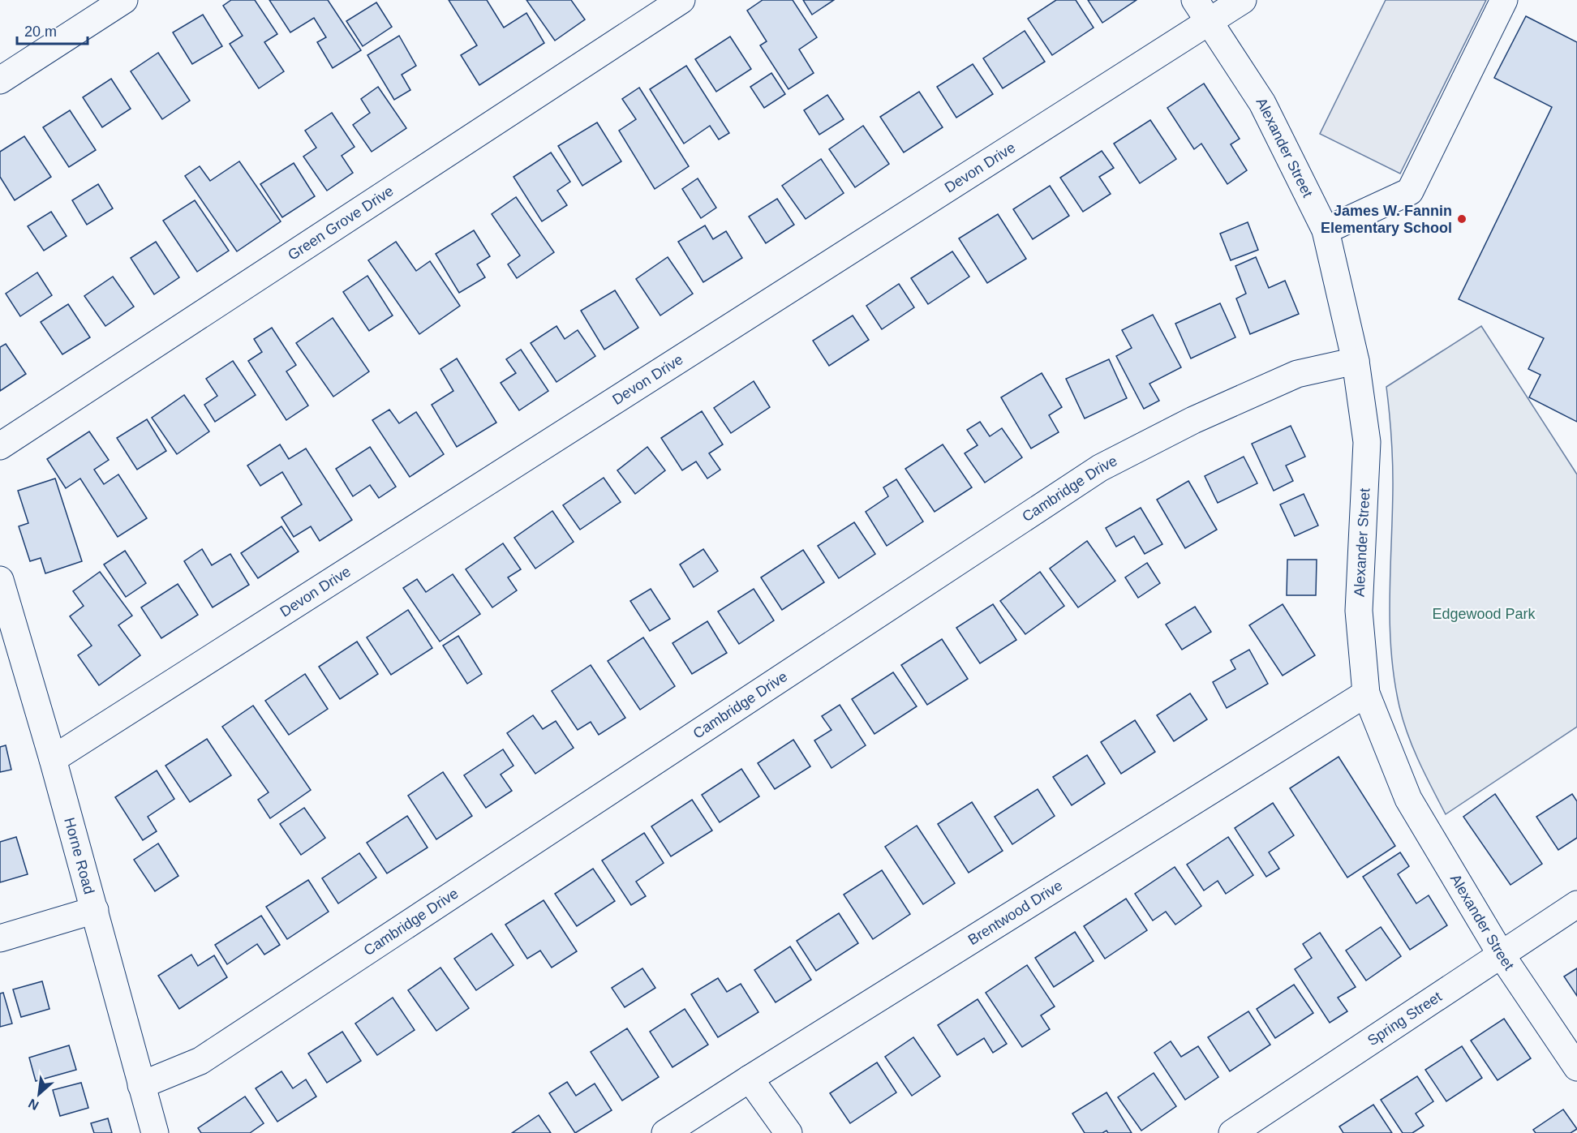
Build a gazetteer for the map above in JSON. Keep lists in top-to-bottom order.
{
  "streets": {
    "street": [
      "Alexander Street",
      "Devon Drive",
      "Green Grove Drive",
      "Cambridge Drive",
      "Horne Road",
      "Brentwood Drive",
      "Spring Street"
    ]
  },
  "crossings": [
    ["Alexander Street", "Devon Drive"],
    ["Alexander Street", "Cambridge Drive"],
    ["Alexander Street", "Brentwood Drive"],
    ["Alexander Street", "Spring Street"],
    ["Devon Drive", "Horne Road"],
    ["Cambridge Drive", "Horne Road"]
  ],
  "parks": ["Edgewood Park"],
  "places": ["James W. Fannin Elementary School"],
  "scale_bar": "20 m",
  "north": "bottom left"
}
